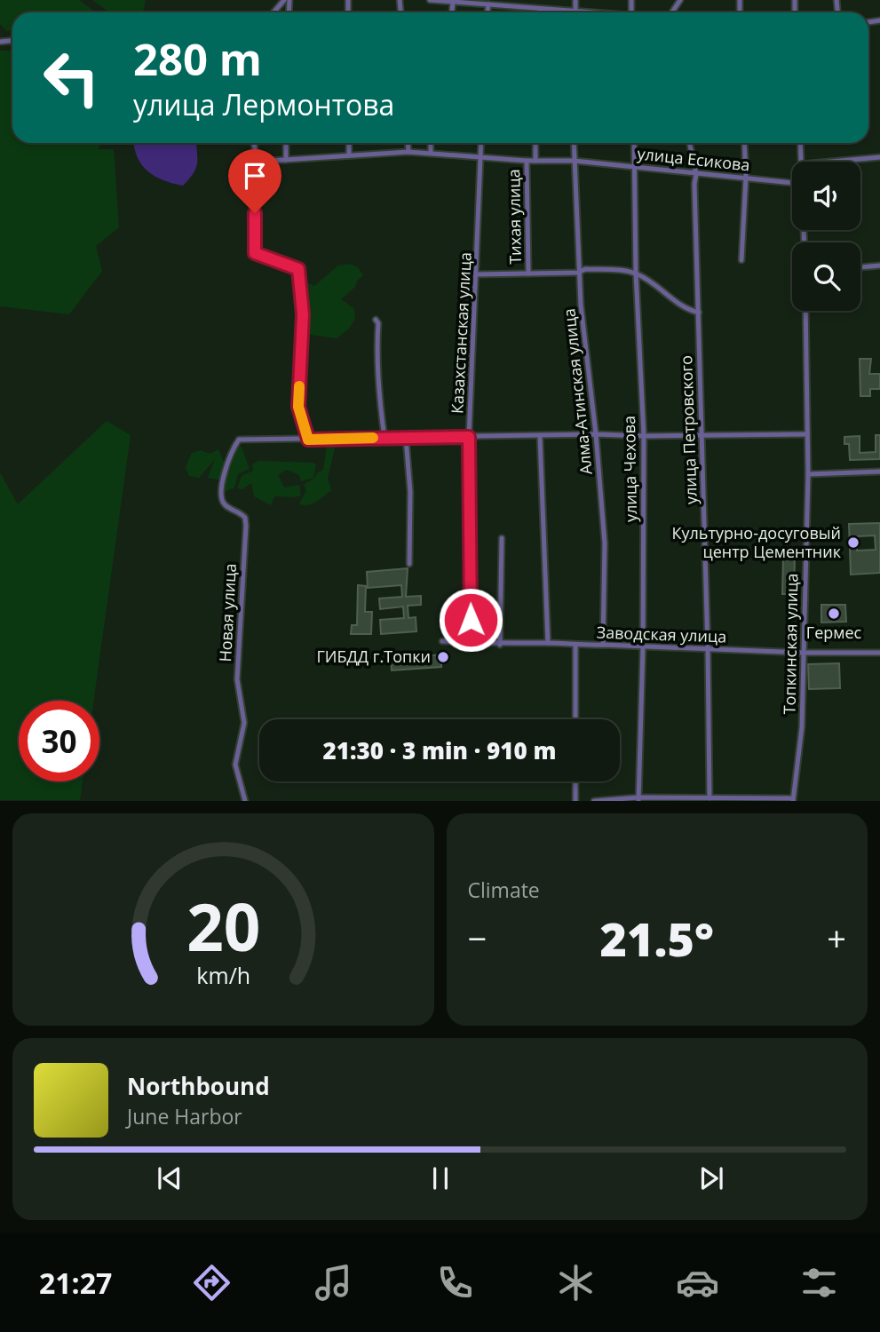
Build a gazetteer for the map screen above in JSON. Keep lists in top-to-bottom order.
{
  "streets": {
    "street": [
      "улица Есикова",
      "Тихая улица",
      "Казахстанская улица",
      "Алма-Атинская улица",
      "улица Петровского",
      "улица Чехова",
      "Новая улица",
      "Заводская улица",
      "Топкинская улица"
    ]
  },
  "crossings": [
    ["улица Есикова", "Тихая улица"],
    ["улица Есикова", "Казахстанская улица"],
    ["улица Есикова", "Алма-Атинская улица"],
    ["улица Есикова", "улица Петровского"],
    ["улица Есикова", "улица Чехова"],
    ["Казахстанская улица", "Заводская улица"],
    ["Алма-Атинская улица", "Заводская улица"],
    ["улица Петровского", "Заводская улица"],
    ["улица Чехова", "Заводская улица"],
    ["Заводская улица", "Топкинская улица"]
  ],
  "places": ["Культурно-досуговый центр Цементник", "Гермес", "ГИБДД г.Топки"],
  "page": {
    "turn": ["280 m", "улица Лермонтова"],
    "limit": "30",
    "trip": "21:30 · 3 min · 910 m",
    "tile": "Climate",
    "heat": ["−", "21.5°", "+"],
    "song": ["Northbound", "June Harbor"],
    "tabs": "21:27",
    "gauge": ["20", "km/h"]
  }
}
